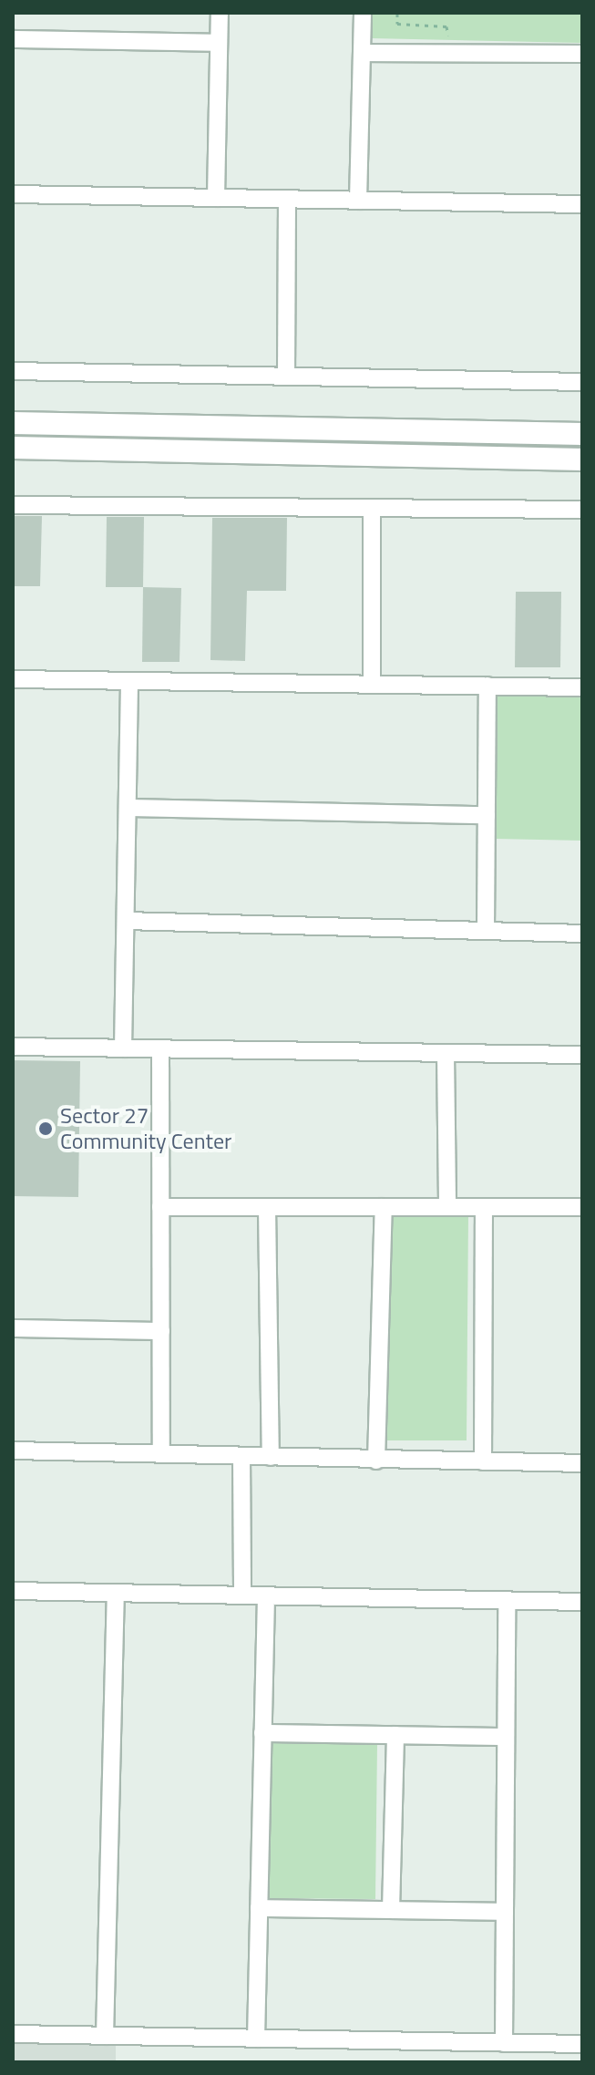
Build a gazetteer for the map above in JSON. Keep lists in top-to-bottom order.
{
  "places": ["Sector 27 Community Center"]
}
